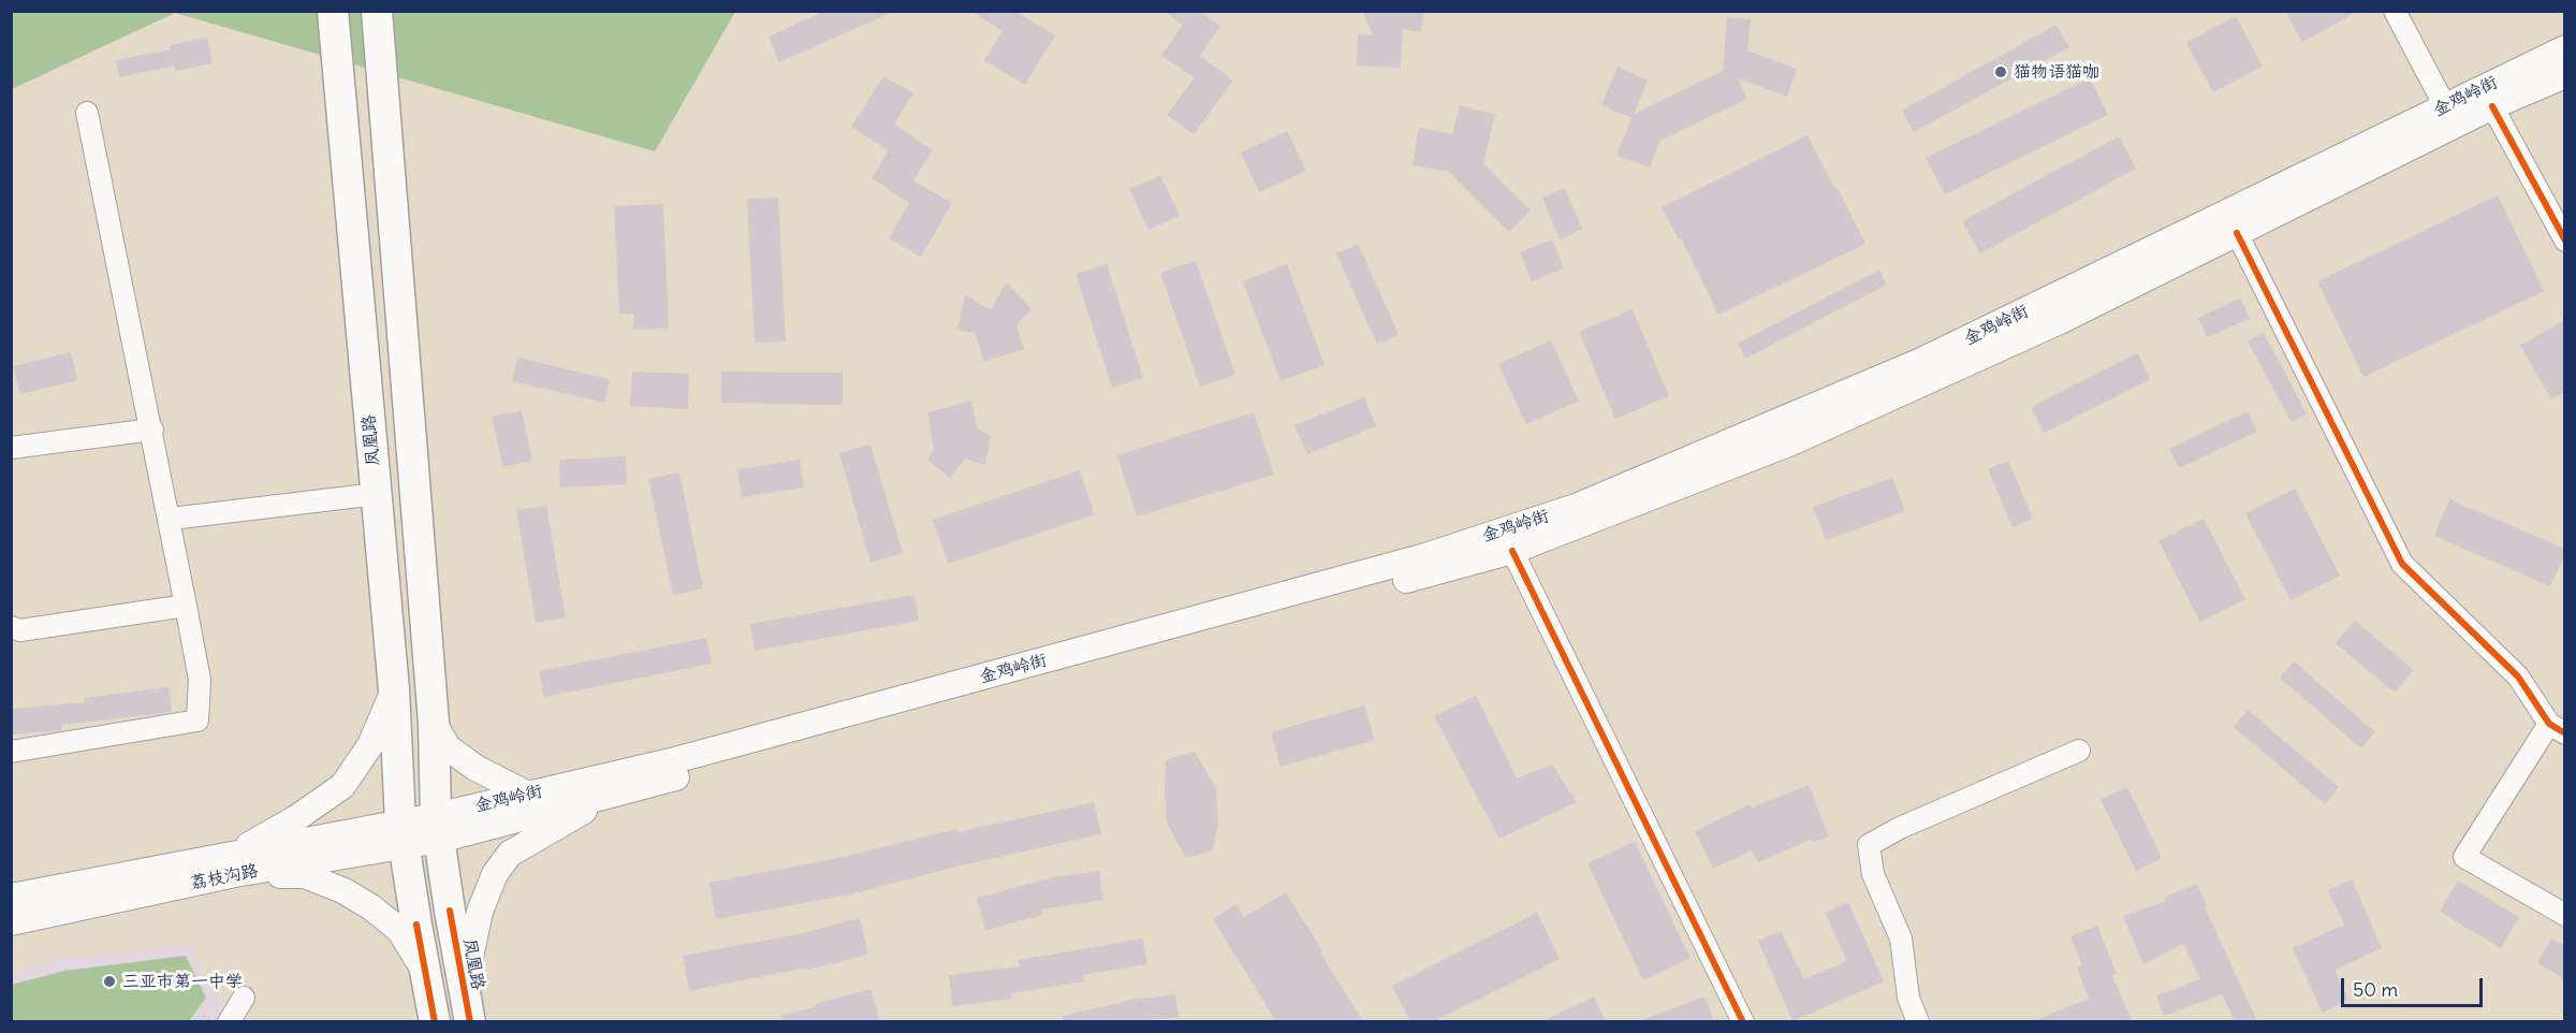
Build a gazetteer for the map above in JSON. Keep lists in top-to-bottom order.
{
  "streets": {
    "highway": ["凤凰路"],
    "main road": ["金鸡岭街", "荔枝沟路"]
  },
  "crossings": [
    ["金鸡岭街", "凤凰路"],
    ["金鸡岭街", "荔枝沟路"],
    ["凤凰路", "荔枝沟路"]
  ],
  "places": ["猫物语猫咖", "三亚市第一中学"],
  "scale_bar": "50 m"
}
